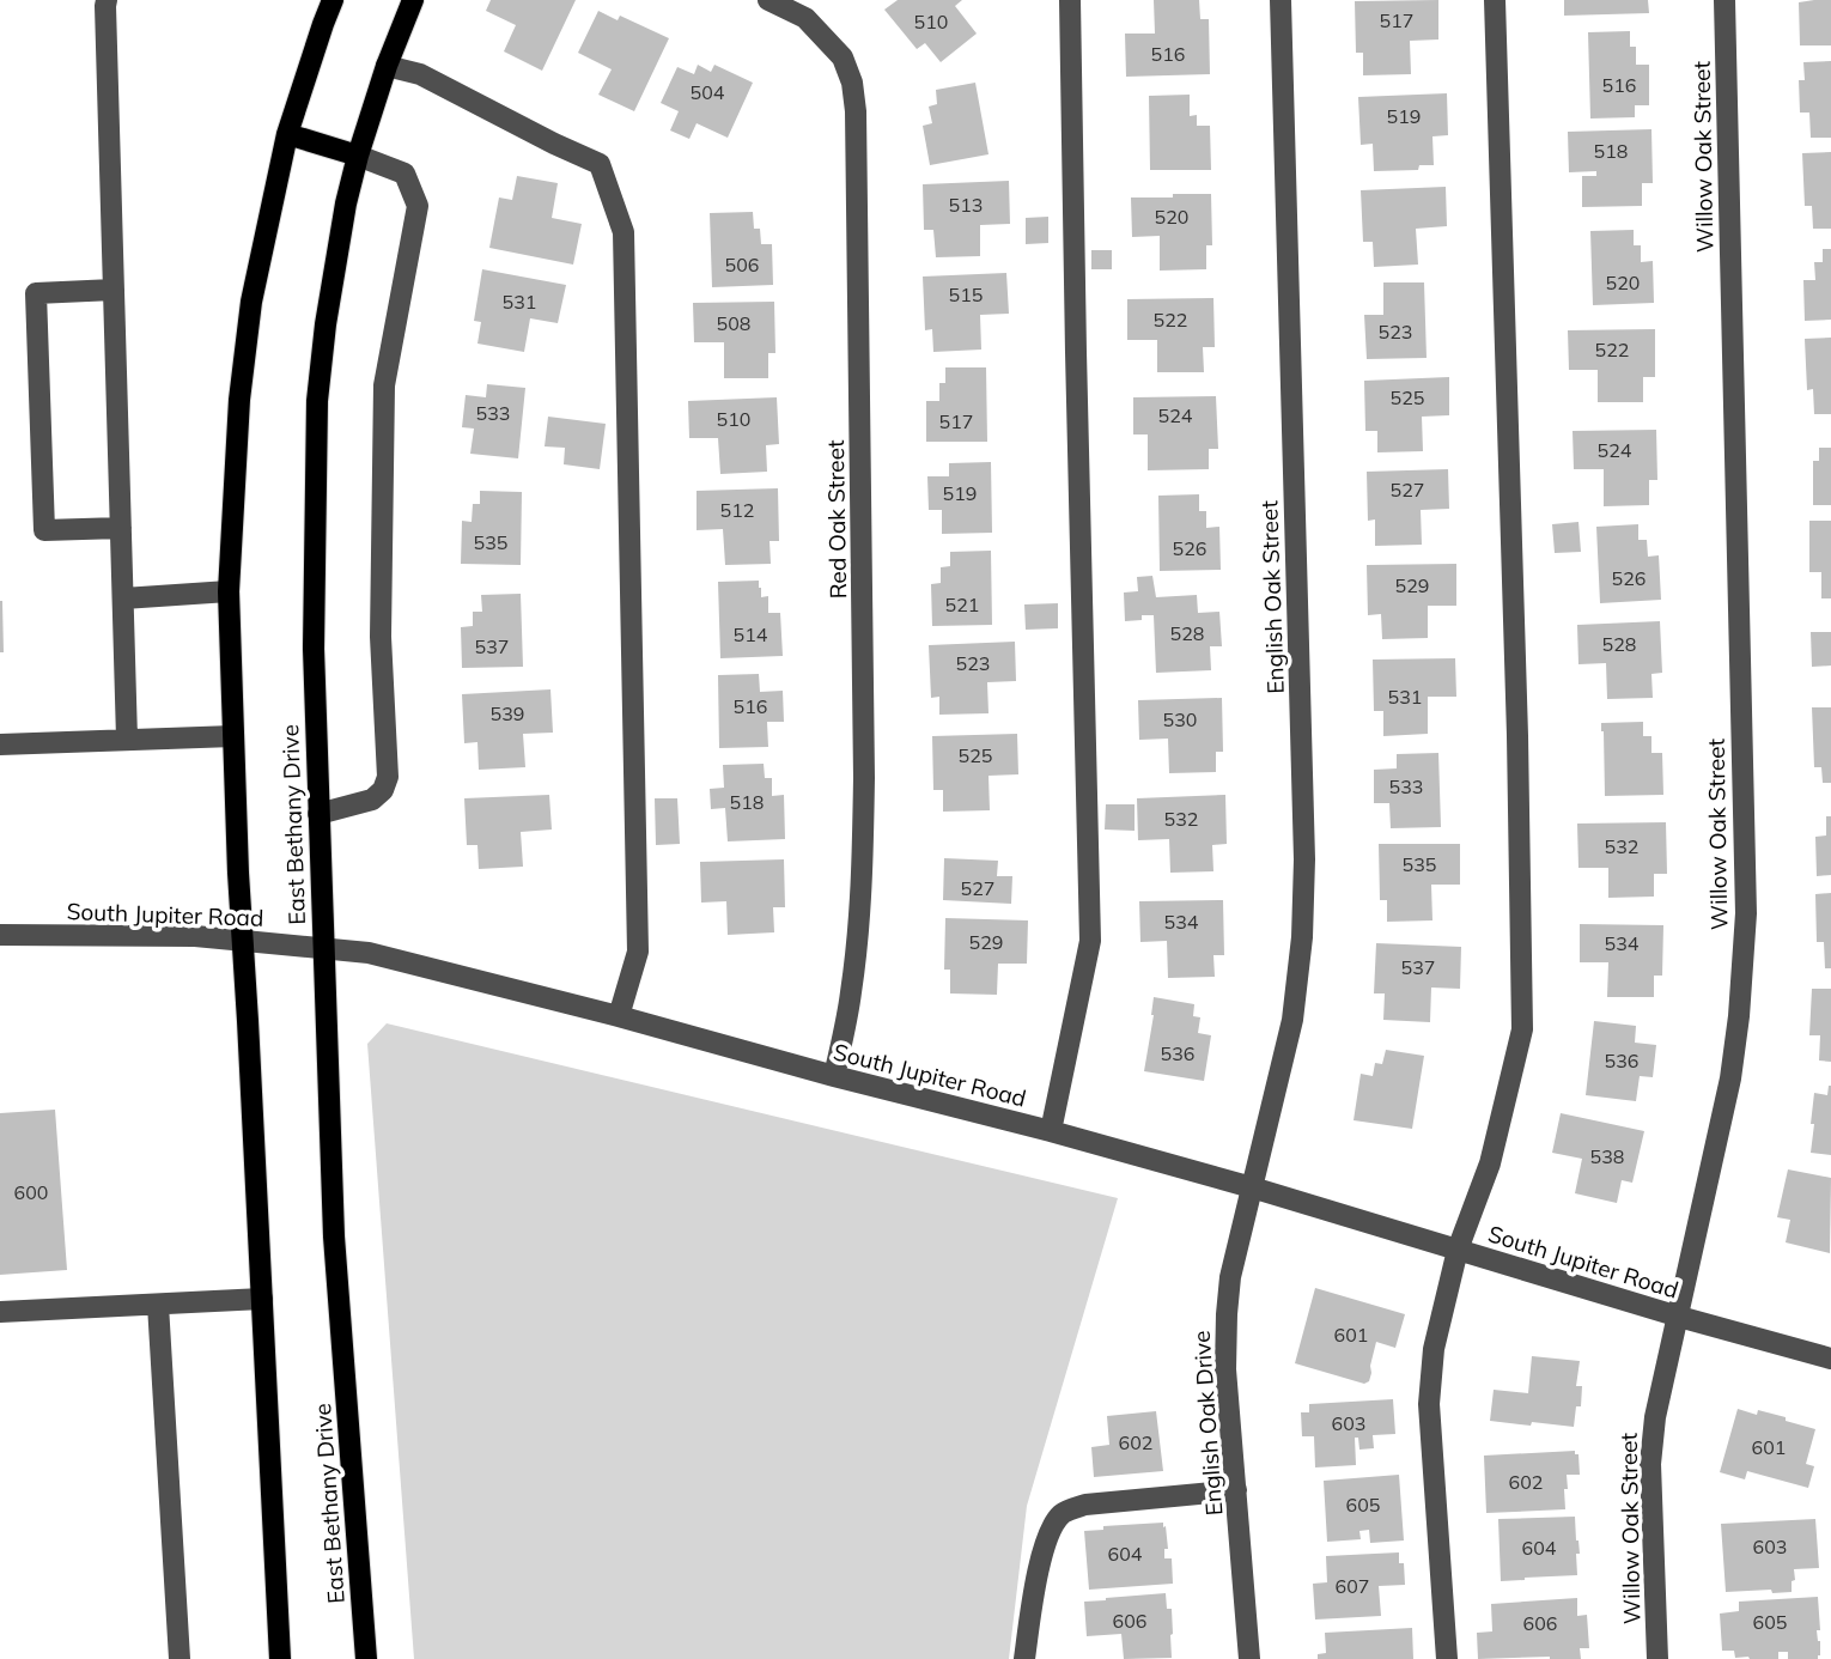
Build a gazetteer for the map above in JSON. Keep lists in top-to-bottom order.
{
  "streets": {
    "main road": ["East Bethany Drive"],
    "street": [
      "Willow Oak Street",
      "Red Oak Street",
      "English Oak Street",
      "South Jupiter Road",
      "English Oak Drive"
    ]
  },
  "crossings": [
    ["Willow Oak Street", "South Jupiter Road"],
    ["Red Oak Street", "South Jupiter Road"],
    ["English Oak Street", "South Jupiter Road"],
    ["English Oak Street", "English Oak Drive"],
    ["East Bethany Drive", "South Jupiter Road"],
    ["South Jupiter Road", "English Oak Drive"]
  ],
  "house_numbers": [
    "517",
    "510",
    "516",
    "516",
    "504",
    "519",
    "518",
    "513",
    "520",
    "506",
    "520",
    "515",
    "531",
    "522",
    "508",
    "523",
    "522",
    "525",
    "533",
    "524",
    "510",
    "517",
    "524",
    "527",
    "519",
    "512",
    "535",
    "526",
    "526",
    "529",
    "521",
    "528",
    "514",
    "528",
    "537",
    "523",
    "531",
    "516",
    "539",
    "530",
    "525",
    "533",
    "518",
    "532",
    "532",
    "535",
    "527",
    "534",
    "529",
    "534",
    "537",
    "536",
    "536",
    "538",
    "600",
    "601",
    "603",
    "602",
    "601",
    "602",
    "605",
    "603",
    "604",
    "604",
    "607",
    "606",
    "605",
    "606"
  ]
}
